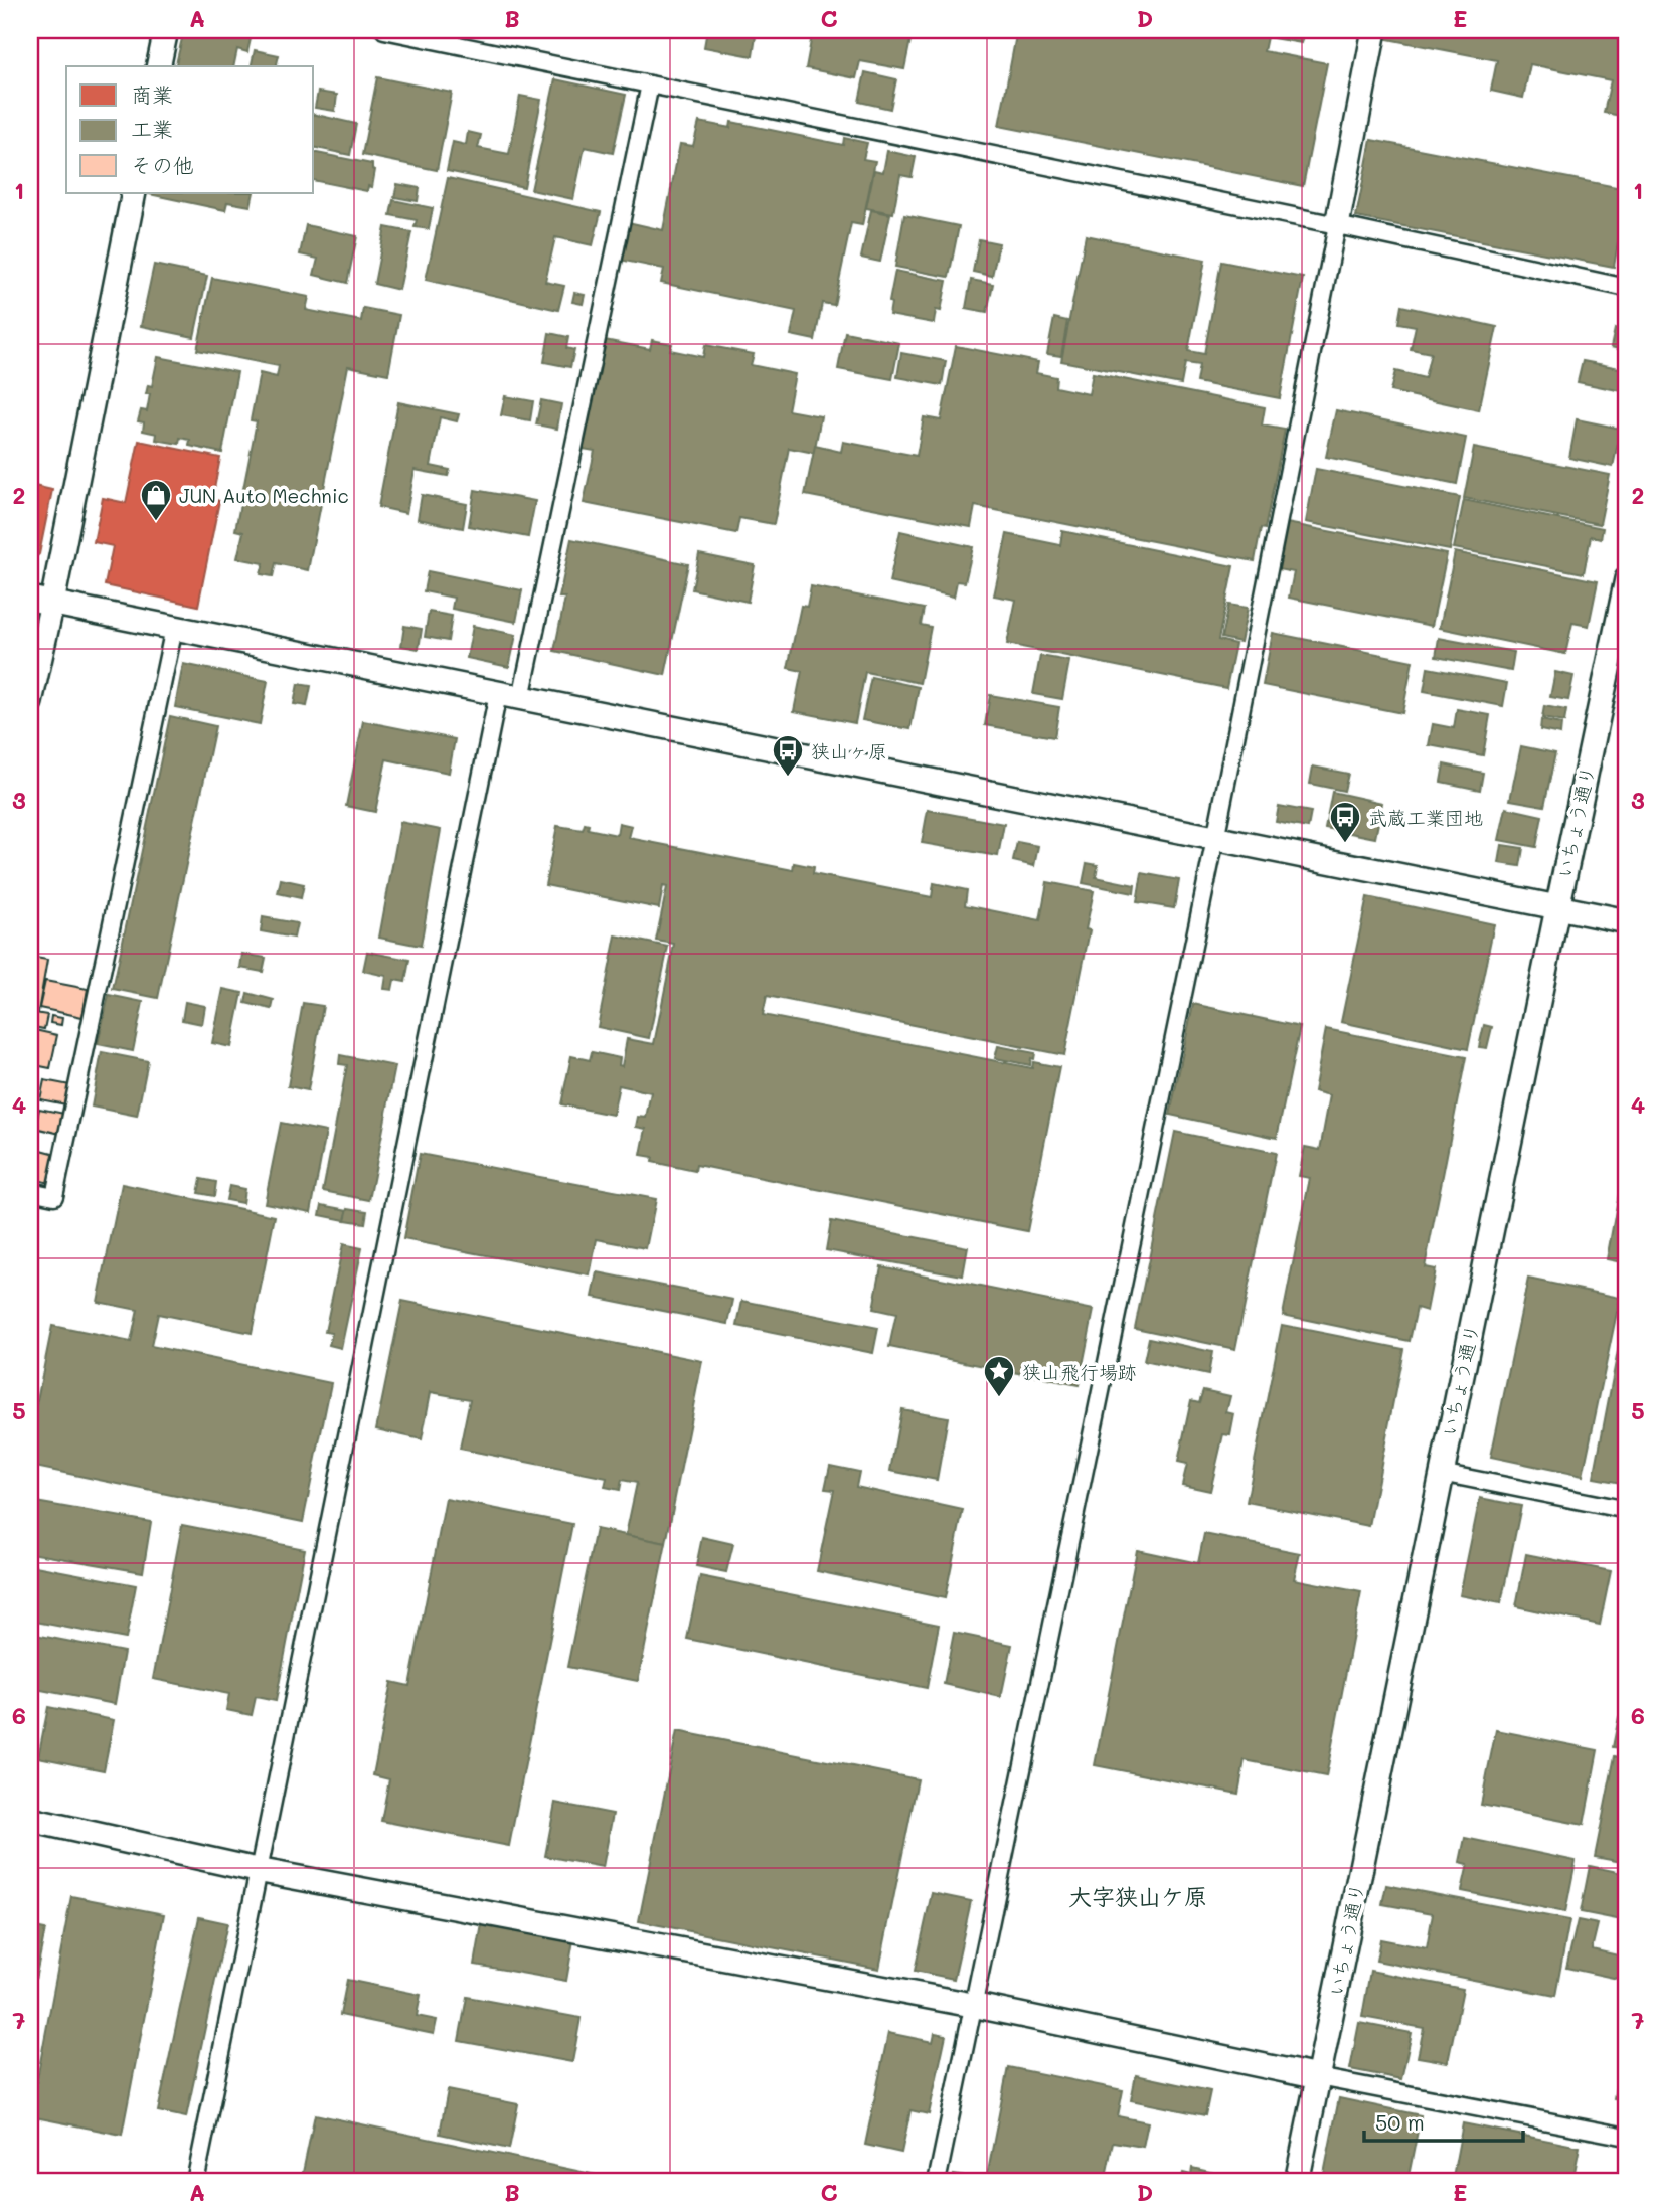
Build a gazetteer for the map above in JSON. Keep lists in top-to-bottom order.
{
  "streets": {
    "street": ["いちょう通り"]
  },
  "districts": ["大字狭山ケ原"],
  "places": {
    "shop": ["JUN Auto Mechnic"],
    "bus stop": ["狭山ヶ原", "武蔵工業団地"],
    "place": ["狭山飛行場跡"]
  },
  "legend": ["商業", "工業", "その他"],
  "scale_bar": "50 m",
  "grid": {
    "columns": [
      "A",
      "B",
      "C",
      "D",
      "E"
    ],
    "rows": [
      "1",
      "2",
      "3",
      "4",
      "5",
      "6",
      "7"
    ]
  }
}
